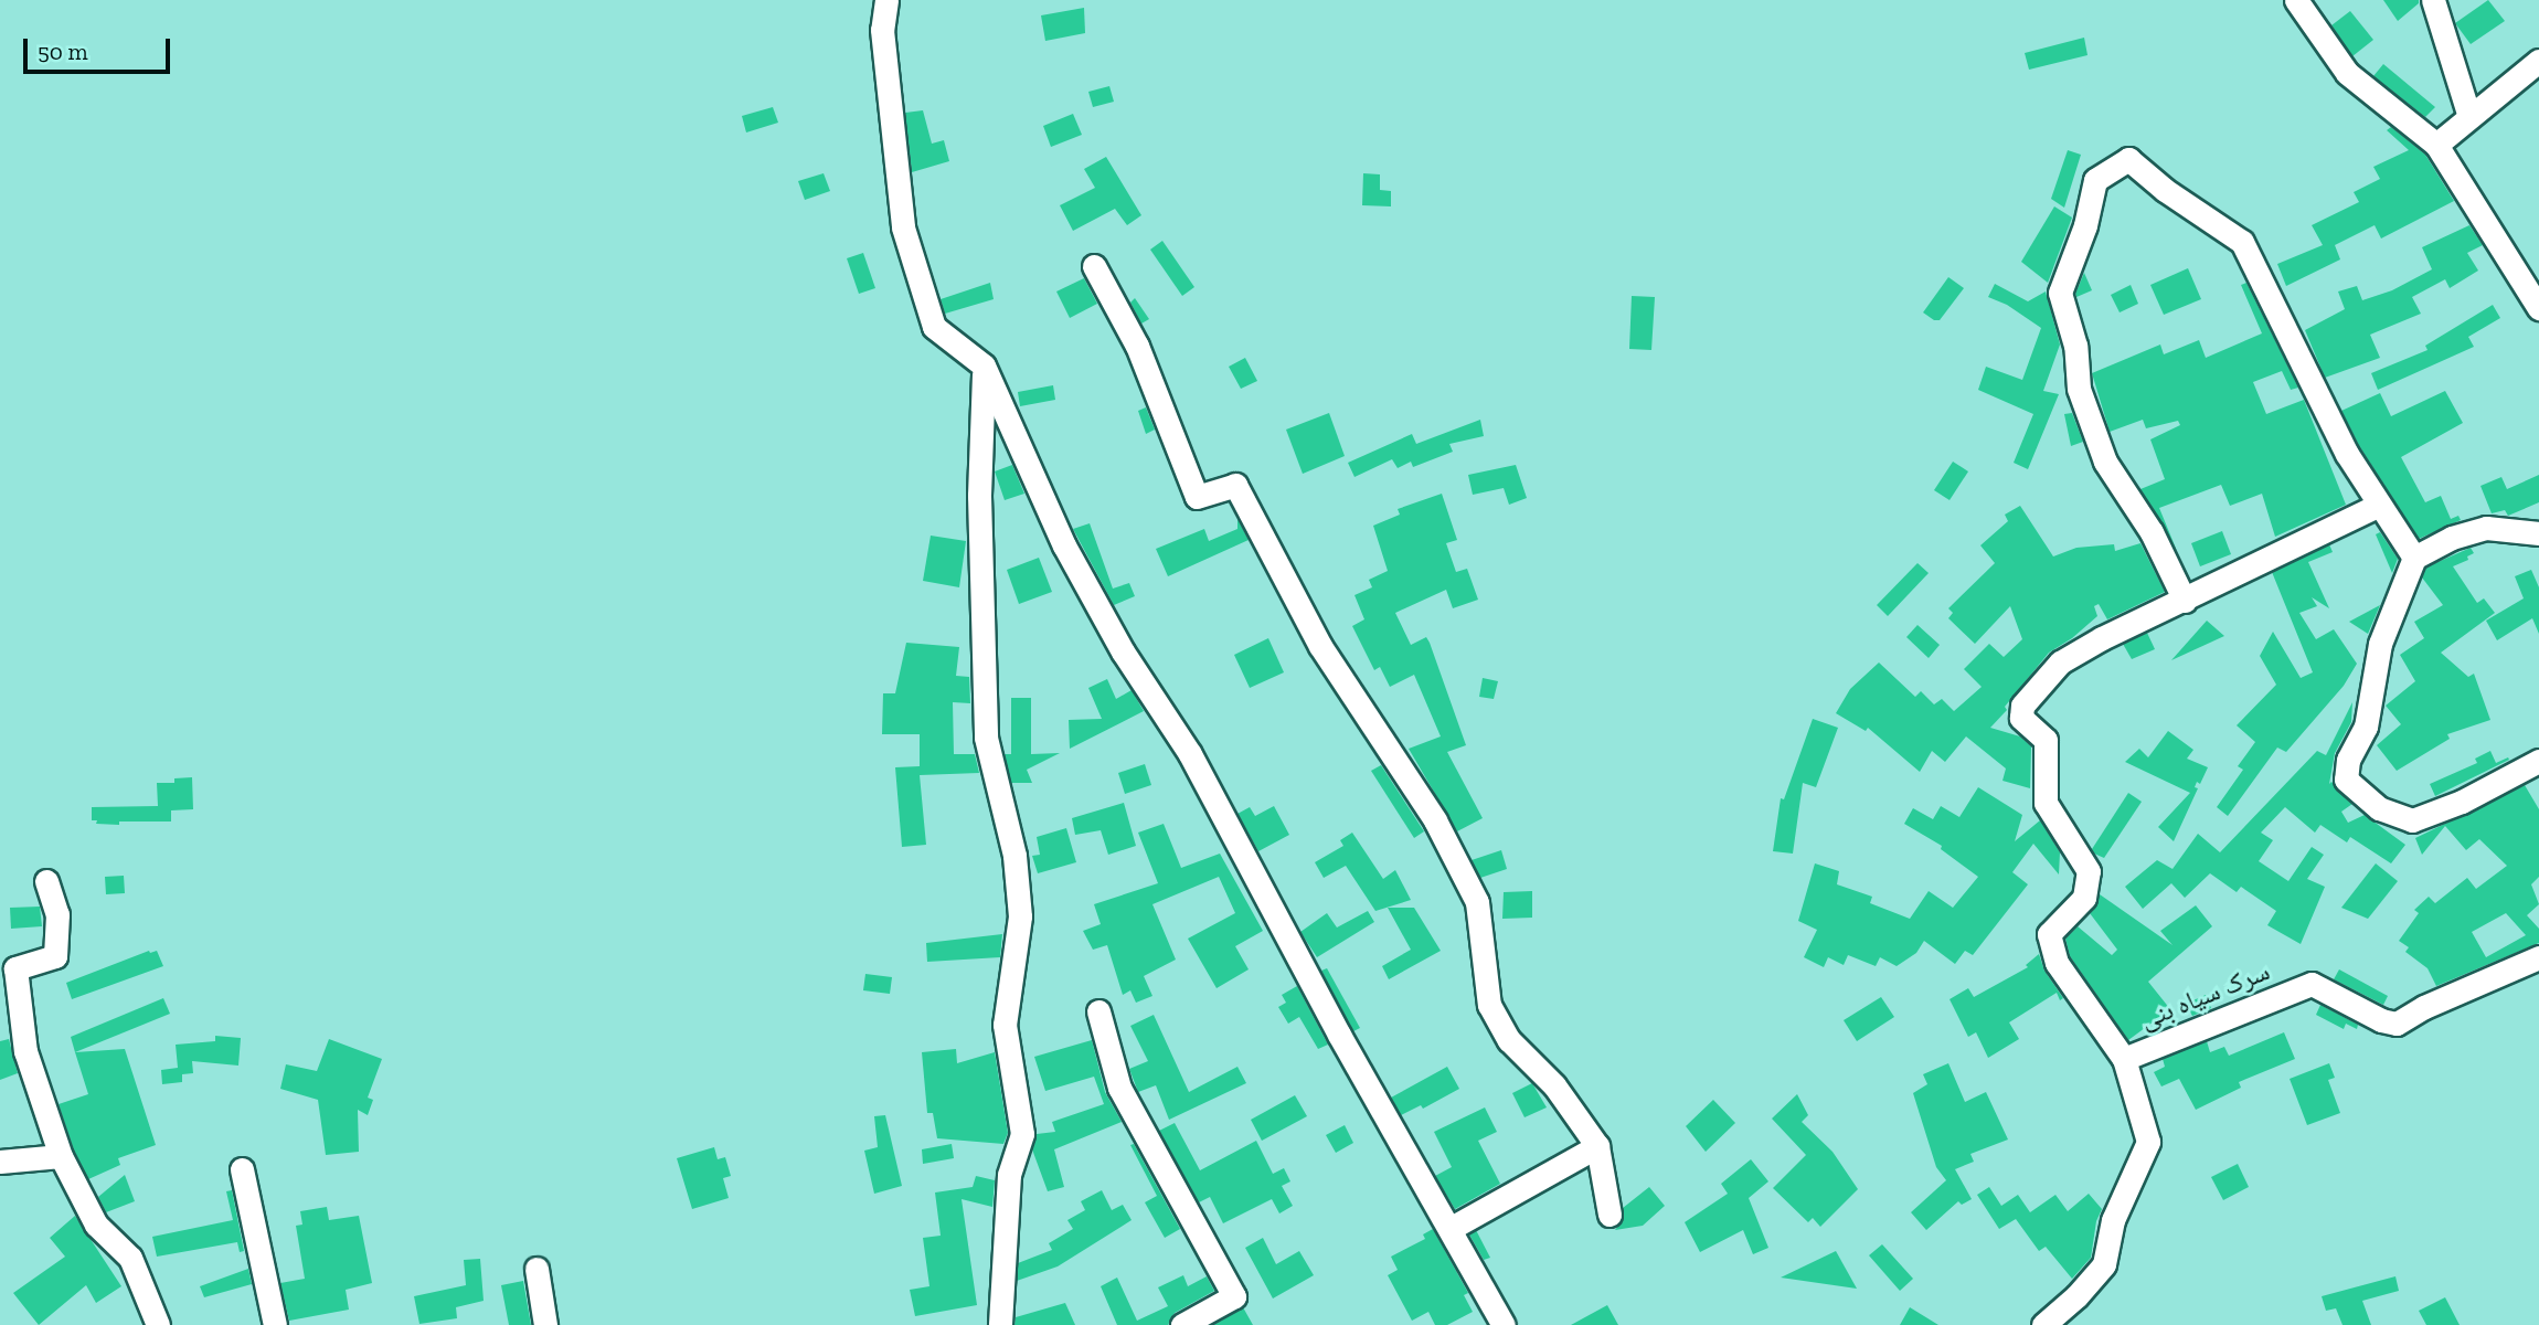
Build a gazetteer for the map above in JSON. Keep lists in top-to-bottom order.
{
  "streets": {
    "street": ["سرک سیاه بنی"]
  },
  "scale_bar": "50 m"
}
